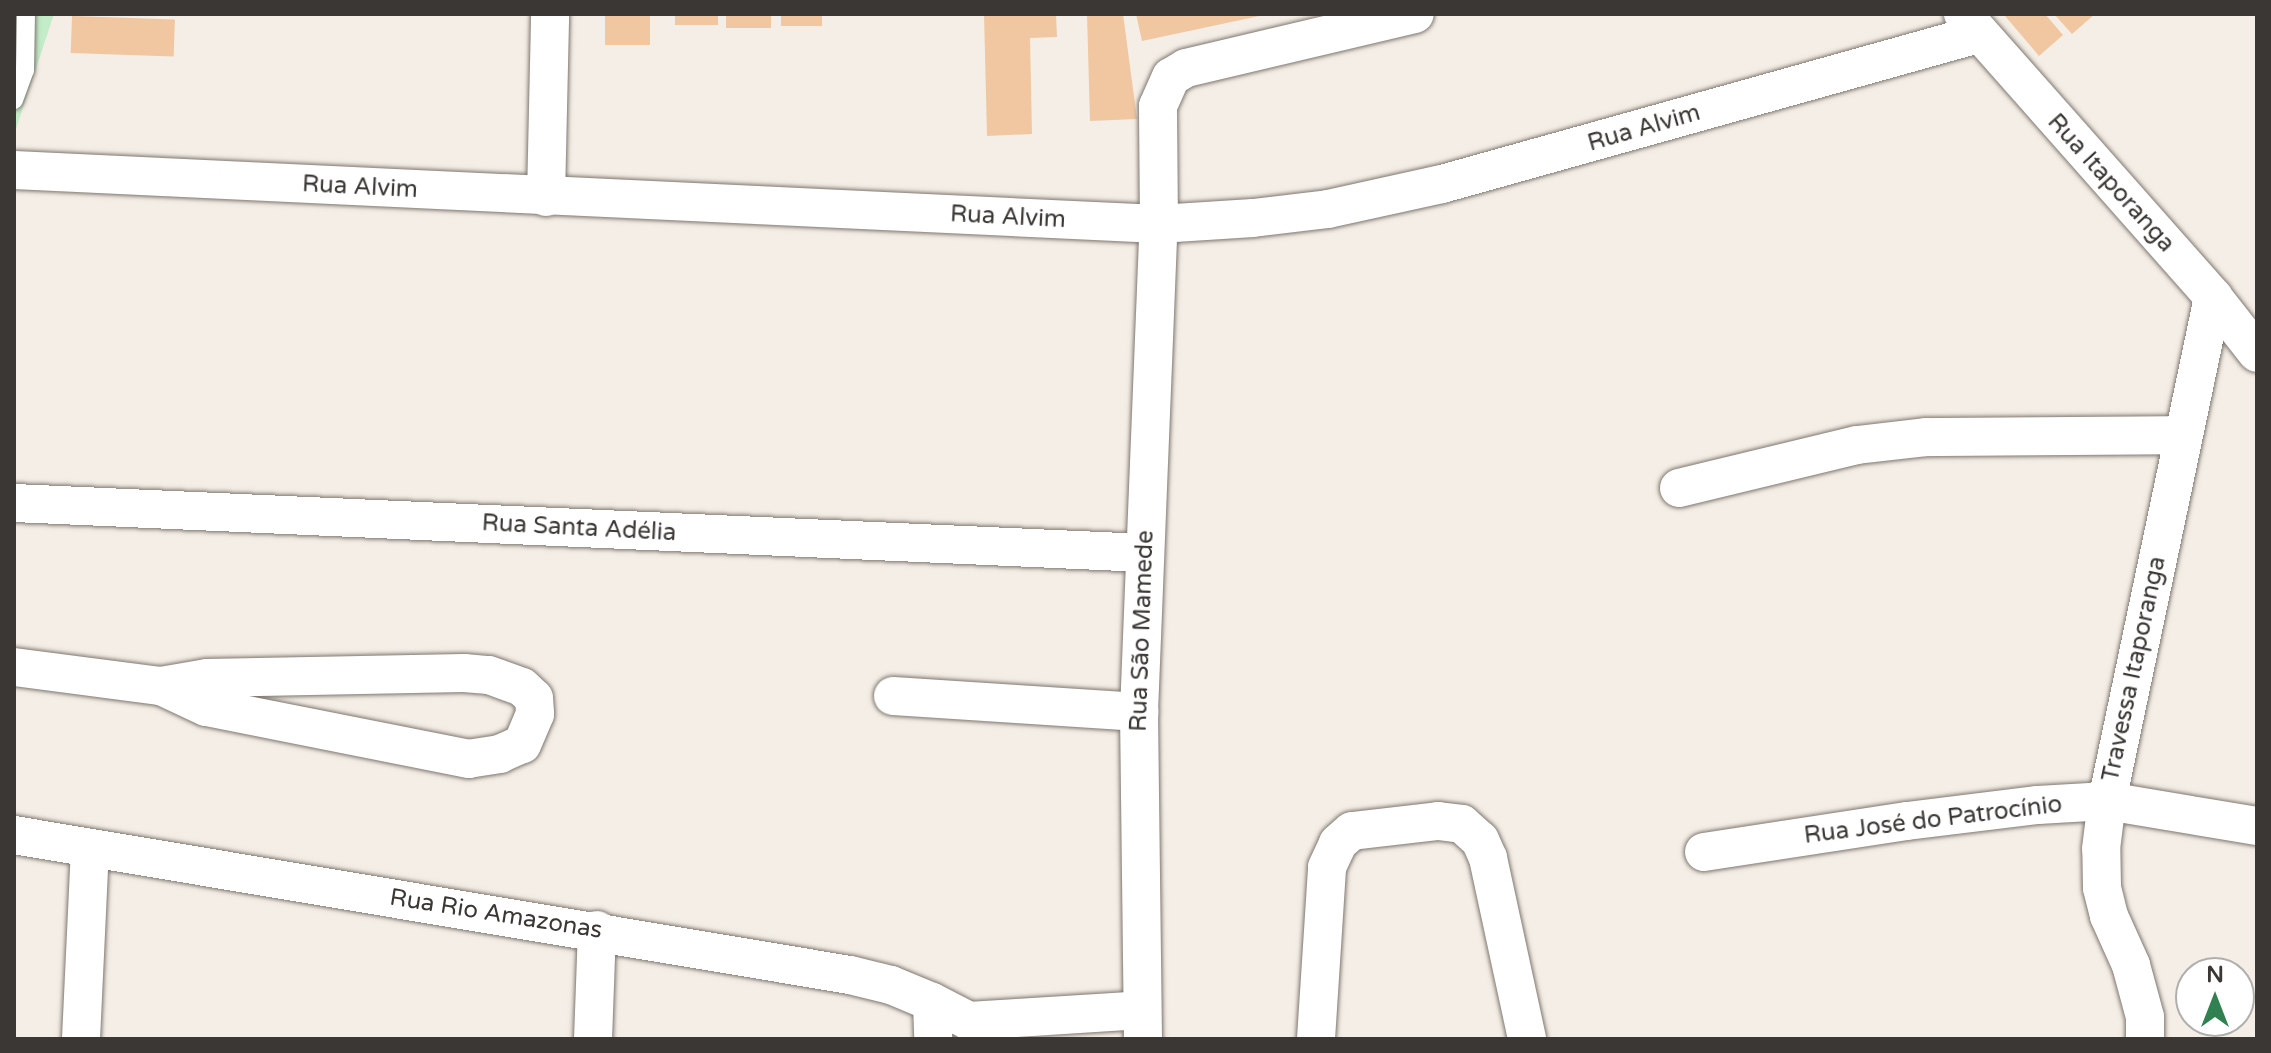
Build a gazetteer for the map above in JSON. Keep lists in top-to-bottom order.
{
  "streets": {
    "street": [
      "Rua Alvim",
      "Rua Itaporanga",
      "Rua Santa Adélia",
      "Rua São Mamede",
      "Travessa Itaporanga",
      "Rua José do Patrocínio",
      "Rua Rio Amazonas"
    ]
  },
  "crossings": [
    ["Rua Alvim", "Rua Itaporanga"],
    ["Rua Alvim", "Rua São Mamede"],
    ["Rua Itaporanga", "Travessa Itaporanga"],
    ["Rua Santa Adélia", "Rua São Mamede"],
    ["Rua São Mamede", "Rua Rio Amazonas"],
    ["Travessa Itaporanga", "Rua José do Patrocínio"]
  ],
  "north": "top"
}
